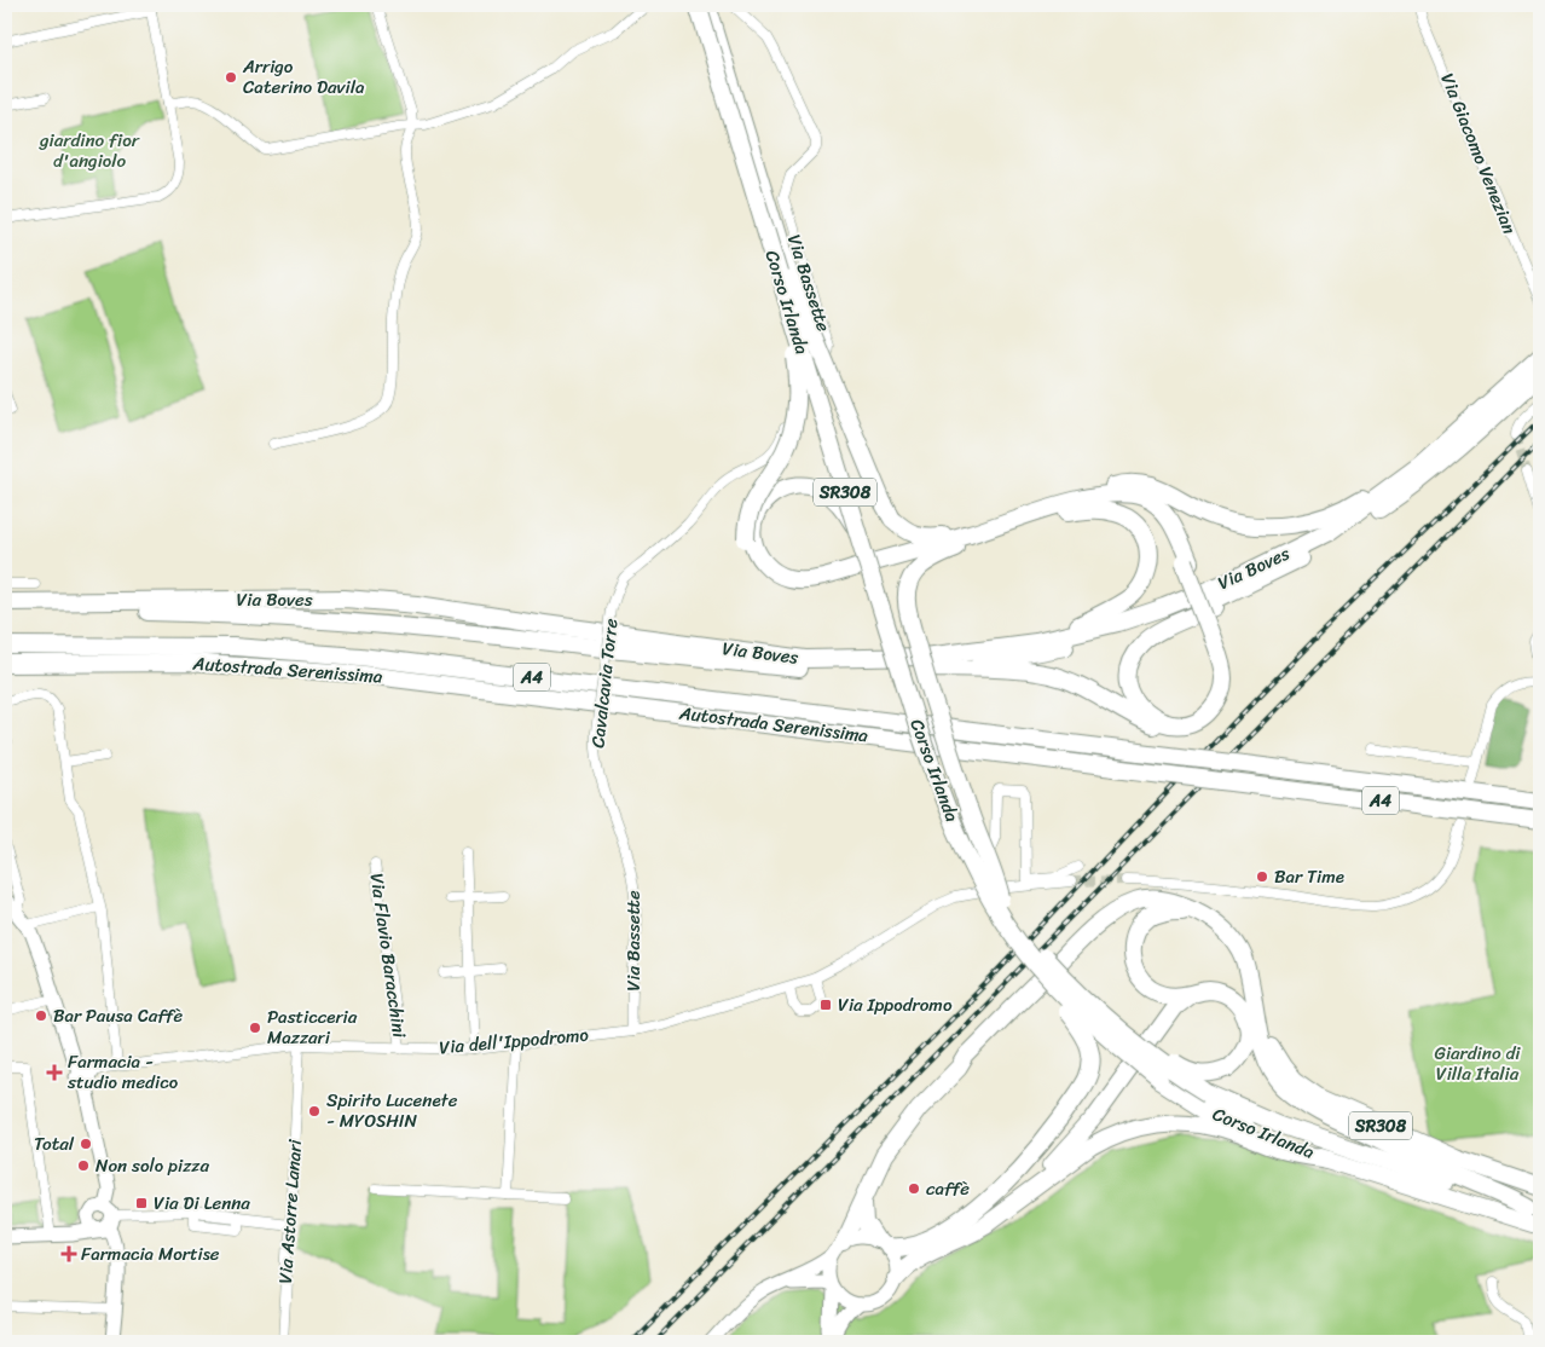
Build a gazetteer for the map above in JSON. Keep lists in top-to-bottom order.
{
  "streets": {
    "highway": [
      "Corso Irlanda",
      "SR308",
      "Via Boves",
      "Autostrada Serenissima",
      "A4"
    ],
    "street": [
      "Via Giacomo Venezian",
      "Via Bassette",
      "Cavalcavia Torre",
      "Via Flavio Baracchini",
      "Via dell'Ippodromo",
      "Via Astorre Lanari"
    ]
  },
  "crossings": [
    ["Via Bassette", "Cavalcavia Torre"],
    ["Via Bassette", "Via dell'Ippodromo"],
    ["Corso Irlanda", "SR308"],
    ["Corso Irlanda", "Via dell'Ippodromo"],
    ["Via Flavio Baracchini", "Via dell'Ippodromo"],
    ["Via dell'Ippodromo", "Via Astorre Lanari"]
  ],
  "parks": ["giardino fior d'angiolo", "Giardino di Villa Italia"],
  "places": {
    "other": [
      "Arrigo Caterino Davila",
      "Bar Time",
      "Bar Pausa Caffè",
      "Pasticceria Mazzari",
      "Spirito Lucenete - MYOSHIN",
      "Total",
      "Non solo pizza",
      "caffè"
    ],
    "transit": ["Via Ippodromo", "Via Di Lenna"],
    "health": ["Farmacia - studio medico", "Farmacia Mortise"]
  }
}
